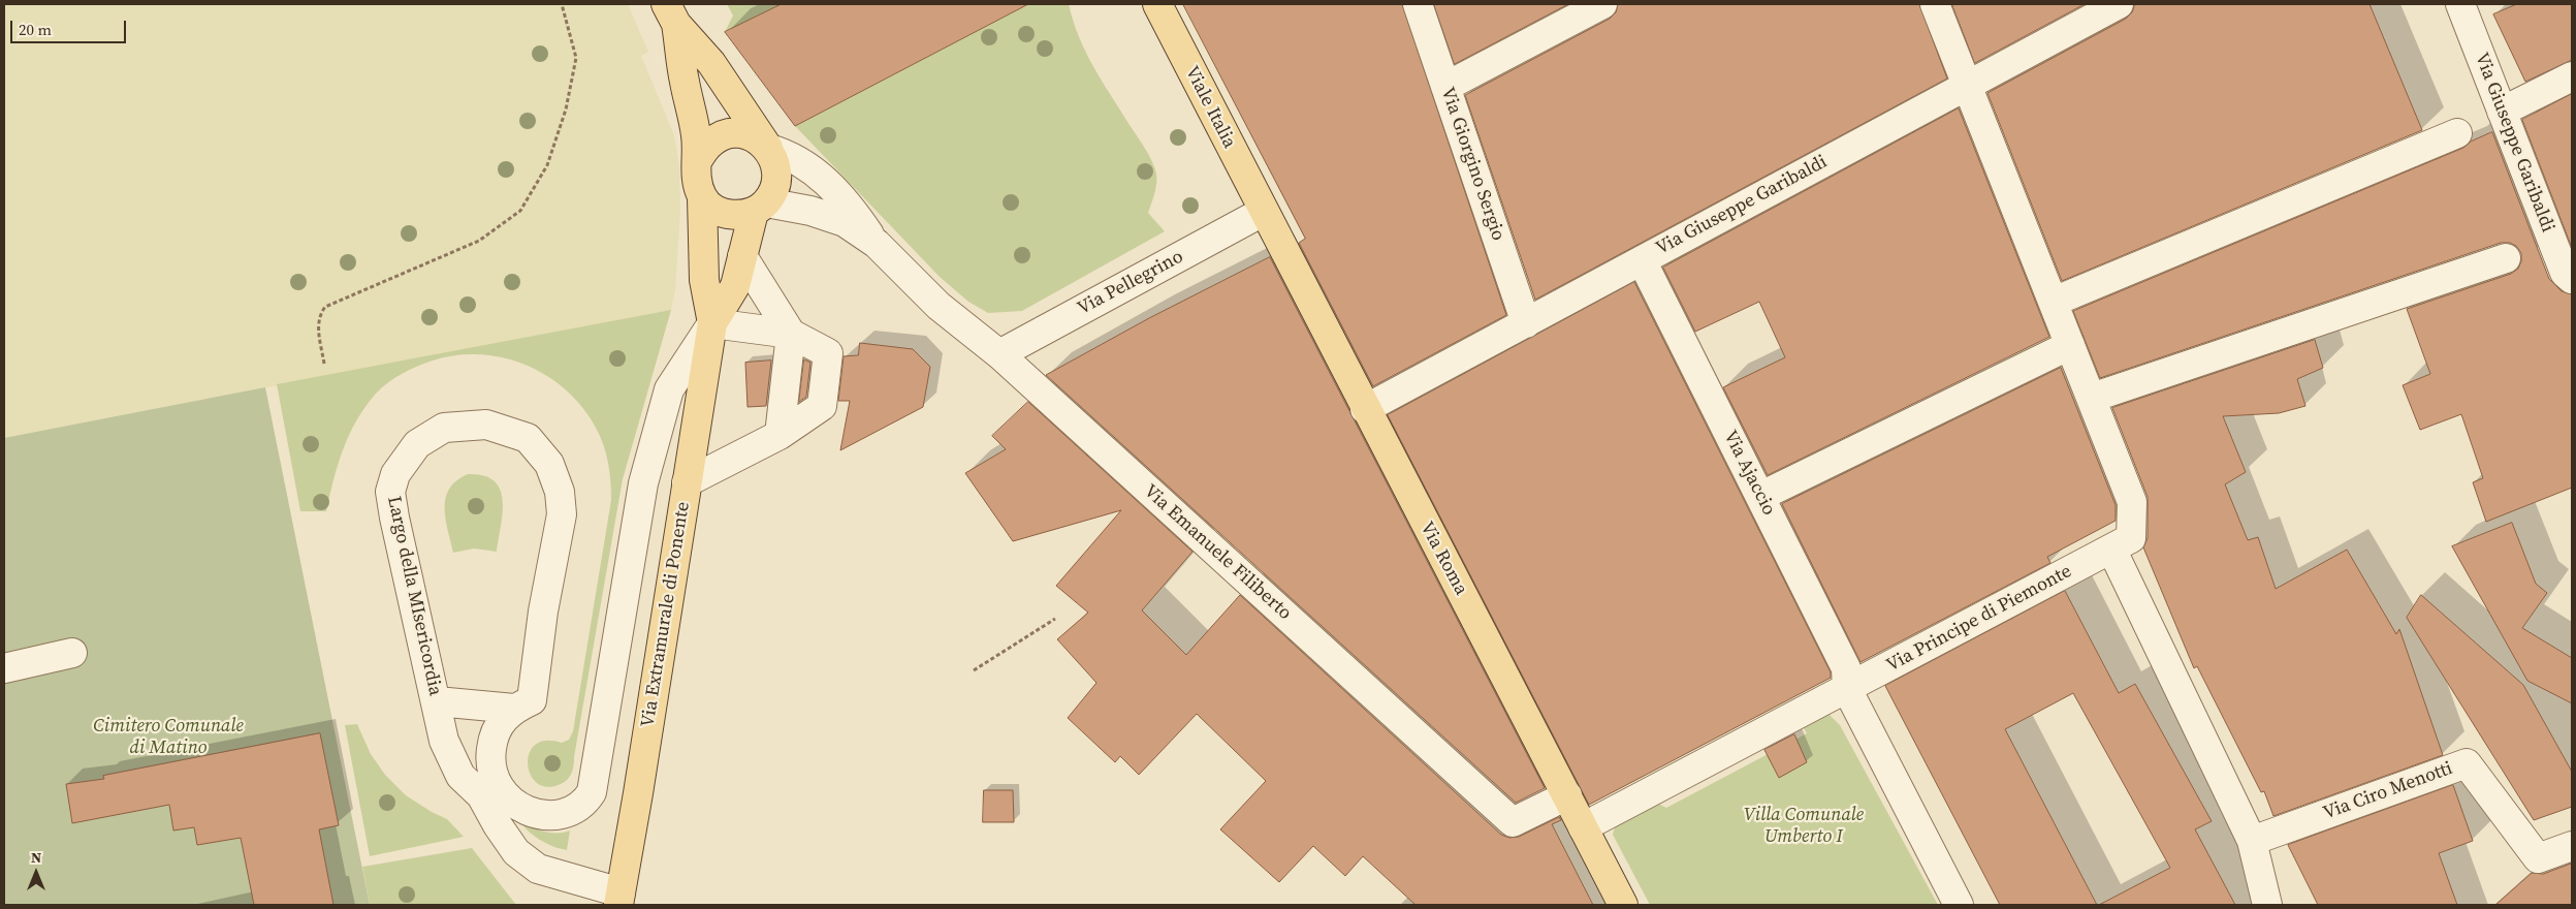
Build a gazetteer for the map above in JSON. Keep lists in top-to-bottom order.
{
  "streets": {
    "main road": ["Viale Italia", "Via Roma", "Via Extramurale di Ponente"],
    "street": [
      "Via Giuseppe Garibaldi",
      "Via Giorgino Sergio",
      "Via Pellegrino",
      "Via Ajaccio",
      "Via Emanuele Filiberto",
      "Largo della MIsericordia",
      "Via Principe di Piemonte",
      "Via Ciro Menotti"
    ]
  },
  "crossings": [
    ["Viale Italia", "Via Pellegrino"],
    ["Viale Italia", "Via Roma"],
    ["Via Giuseppe Garibaldi", "Via Giorgino Sergio"],
    ["Via Giuseppe Garibaldi", "Via Ajaccio"],
    ["Via Giuseppe Garibaldi", "Via Roma"],
    ["Via Pellegrino", "Via Emanuele Filiberto"],
    ["Via Pellegrino", "Via Roma"],
    ["Via Ajaccio", "Via Principe di Piemonte"],
    ["Via Emanuele Filiberto", "Via Roma"],
    ["Largo della MIsericordia", "Via Extramurale di Ponente"]
  ],
  "parks": ["Cimitero Comunale di Matino", "Villa Comunale Umberto I"],
  "scale_bar": "20 m",
  "north": "top"
}
